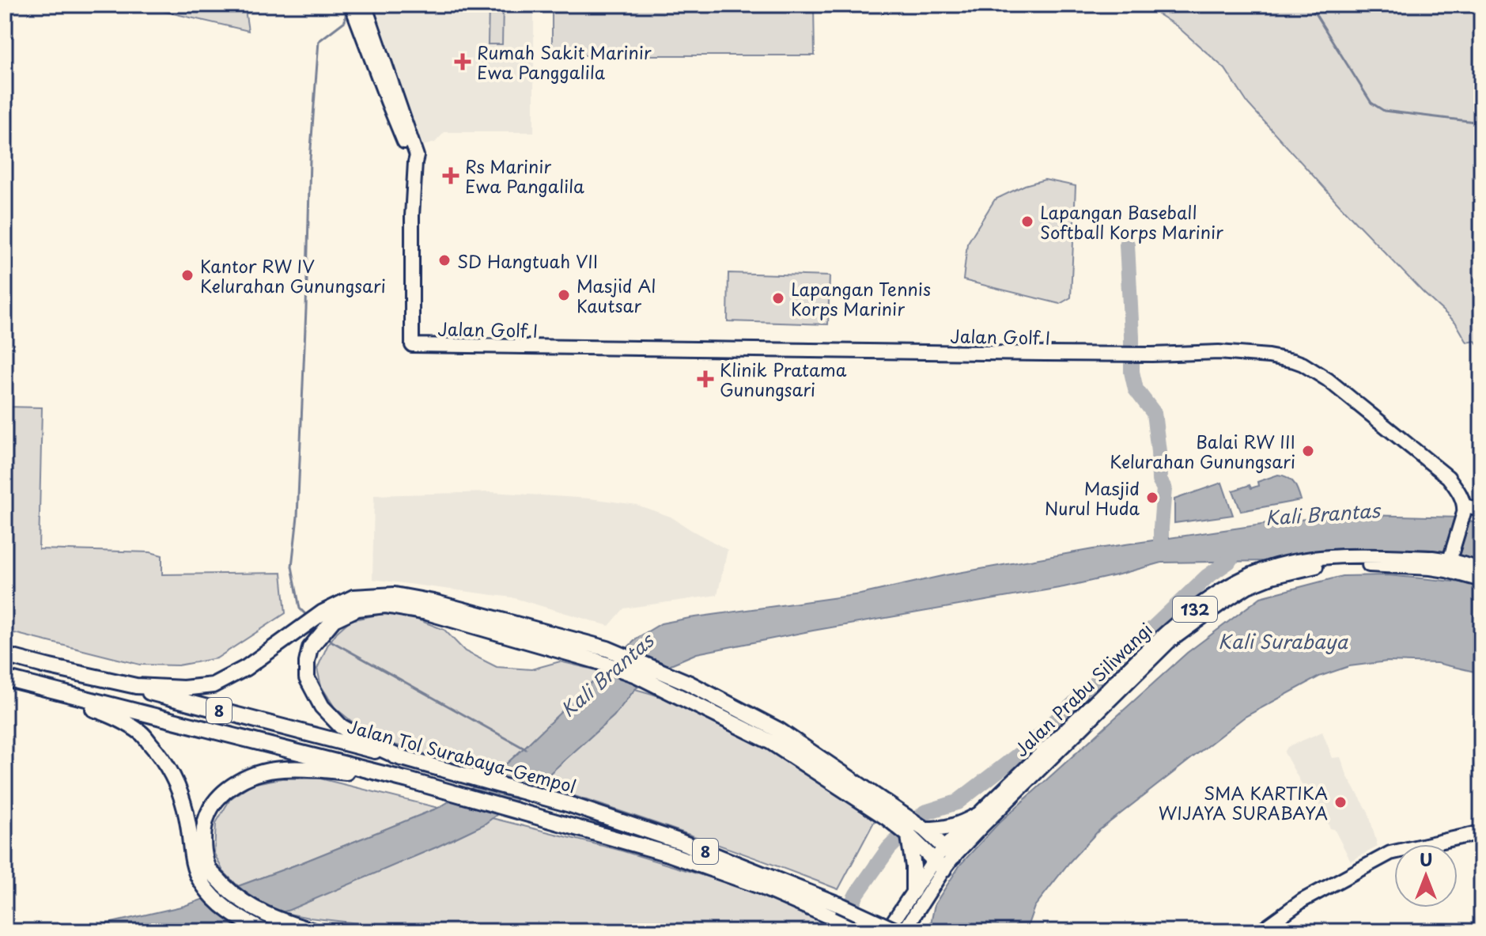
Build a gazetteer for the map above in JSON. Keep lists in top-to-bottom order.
{
  "streets": {
    "highway": ["8", "Jalan Tol Surabaya–Gempol"],
    "main road": ["Jalan Golf I", "132", "Jalan Prabu Siliwangi"]
  },
  "water": ["Kali Brantas", "Kali Surabaya"],
  "places": {
    "health": ["Rumah Sakit Marinir Ewa Panggalila", "Rs Marinir Ewa Pangalila", "Klinik Pratama Gunungsari"],
    "other": [
      "Lapangan Baseball Softball Korps Marinir",
      "SD Hangtuah VII",
      "Kantor RW IV Kelurahan Gunungsari",
      "Masjid Al Kautsar",
      "Lapangan Tennis Korps Marinir",
      "Balai RW III Kelurahan Gunungsari",
      "Masjid Nurul Huda",
      "SMA KARTIKA WIJAYA SURABAYA"
    ]
  },
  "north": "top"
}
